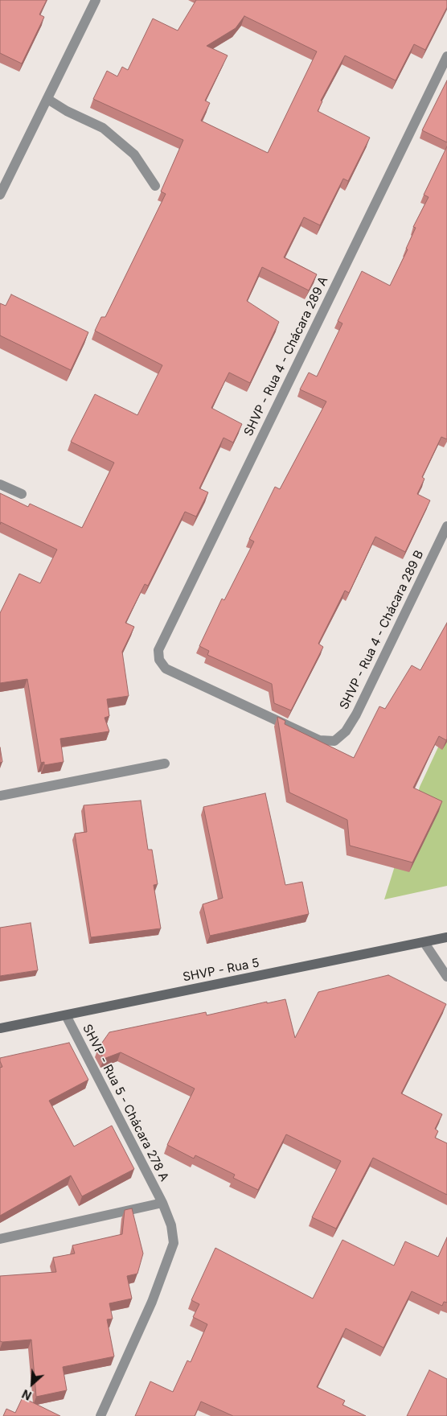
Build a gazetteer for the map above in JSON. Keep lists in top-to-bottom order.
{
  "streets": {
    "street": [
      "SHVP - Rua 4 - Chácara 289 A",
      "SHVP - Rua 4 - Chácara 289 B",
      "SHVP - Rua 5",
      "SHVP - Rua 5 - Chácara 278 A"
    ]
  },
  "crossings": [
    ["SHVP - Rua 4 - Chácara 289 A", "SHVP - Rua 4 - Chácara 289 B"],
    ["SHVP - Rua 5", "SHVP - Rua 5 - Chácara 278 A"]
  ],
  "north": "bottom left"
}
